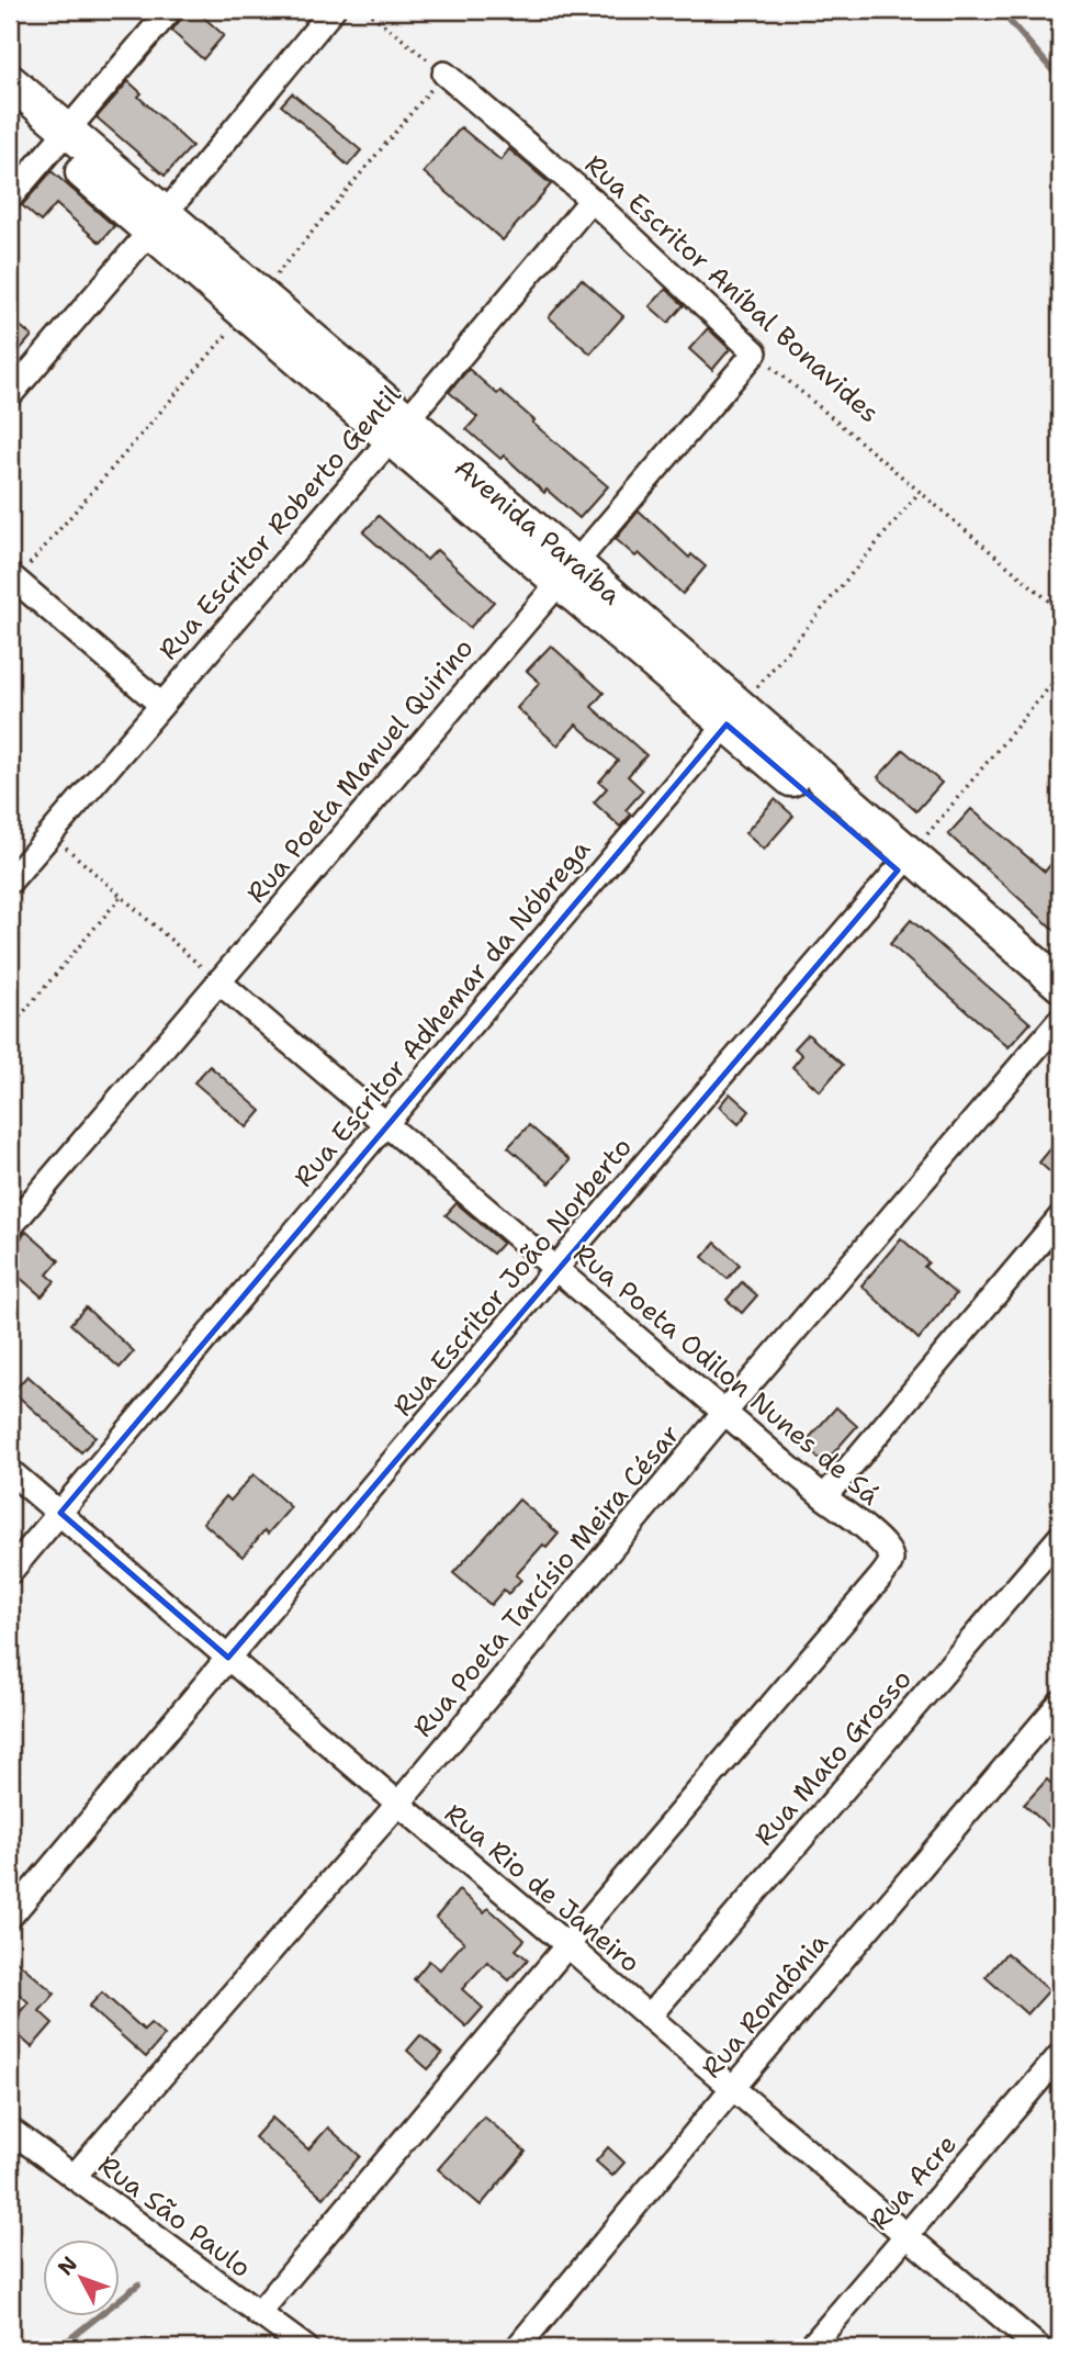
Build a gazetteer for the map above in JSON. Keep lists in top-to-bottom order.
{
  "streets": {
    "street": [
      "Rua Escritor Aníbal Bonavides",
      "Rua Escritor Roberto Gentil",
      "Avenida Paraíba",
      "Rua Poeta Manuel Quirino",
      "Rua Escritor Adhemar da Nóbrega",
      "Rua Escritor João Norberto",
      "Rua Poeta Odilon Nunes de Sá",
      "Rua Poeta Tarcísio Meira César",
      "Rua Mato Grosso",
      "Rua Rio de Janeiro",
      "Rua Rondônia",
      "Rua Acre",
      "Rua São Paulo"
    ]
  },
  "crossings": [
    ["Rua Escritor Aníbal Bonavides", "Rua Escritor Roberto Gentil"],
    ["Rua Escritor Aníbal Bonavides", "Rua Poeta Manuel Quirino"],
    ["Rua Escritor Roberto Gentil", "Avenida Paraíba"],
    ["Avenida Paraíba", "Rua Poeta Manuel Quirino"],
    ["Avenida Paraíba", "Rua Escritor Adhemar da Nóbrega"],
    ["Avenida Paraíba", "Rua Escritor João Norberto"],
    ["Rua Poeta Manuel Quirino", "Rua Poeta Odilon Nunes de Sá"],
    ["Rua Escritor Adhemar da Nóbrega", "Rua Poeta Odilon Nunes de Sá"],
    ["Rua Escritor Adhemar da Nóbrega", "Rua Rio de Janeiro"],
    ["Rua Escritor João Norberto", "Rua Poeta Odilon Nunes de Sá"],
    ["Rua Escritor João Norberto", "Rua Rio de Janeiro"],
    ["Rua Poeta Odilon Nunes de Sá", "Rua Poeta Tarcísio Meira César"],
    ["Rua Poeta Odilon Nunes de Sá", "Rua Rio de Janeiro"],
    ["Rua Poeta Tarcísio Meira César", "Rua Rio de Janeiro"],
    ["Rua Poeta Tarcísio Meira César", "Rua São Paulo"],
    ["Rua Mato Grosso", "Rua Rio de Janeiro"],
    ["Rua Rio de Janeiro", "Rua Rondônia"],
    ["Rua Rio de Janeiro", "Rua Acre"]
  ],
  "north": "top left"
}
